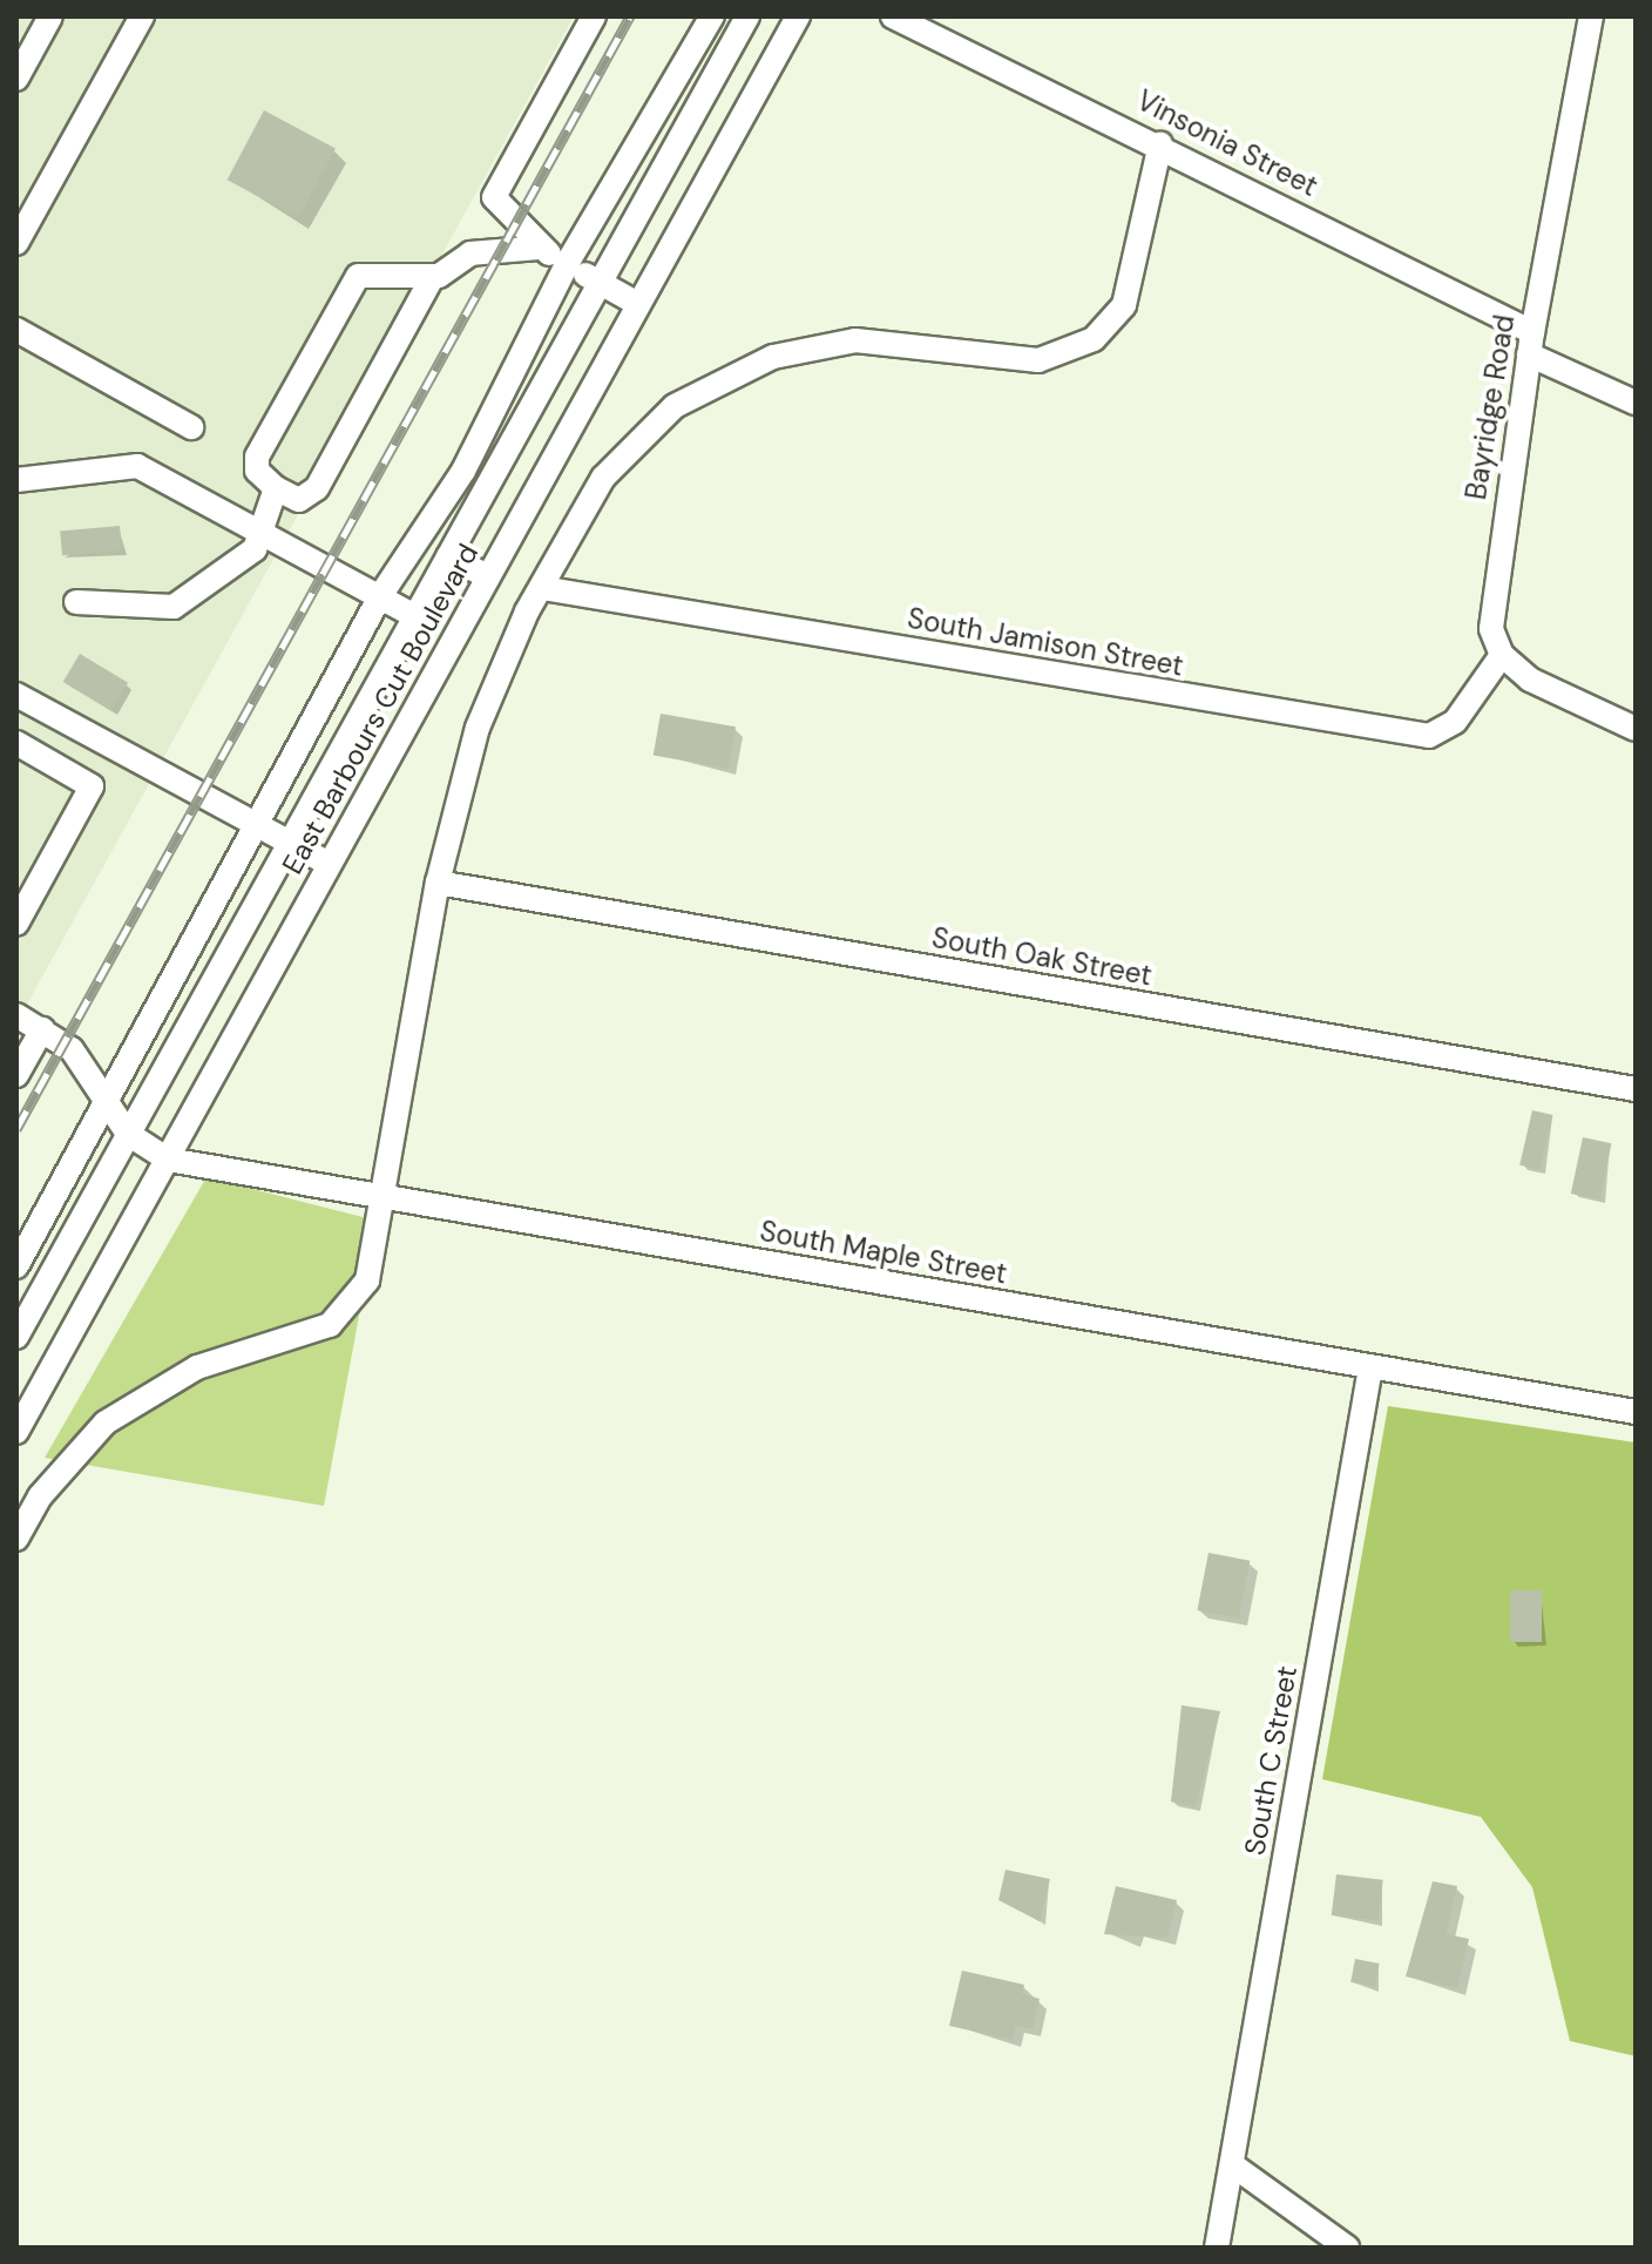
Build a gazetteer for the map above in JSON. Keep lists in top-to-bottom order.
{
  "streets": {
    "street": [
      "Vinsonia Street",
      "Bayridge Road",
      "South Jamison Street",
      "East Barbours Cut Boulevard",
      "South Oak Street",
      "South Maple Street",
      "South C Street"
    ]
  },
  "crossings": [
    ["Vinsonia Street", "Bayridge Road"],
    ["Bayridge Road", "South Jamison Street"],
    ["East Barbours Cut Boulevard", "South Maple Street"],
    ["South Maple Street", "South C Street"]
  ]
}
